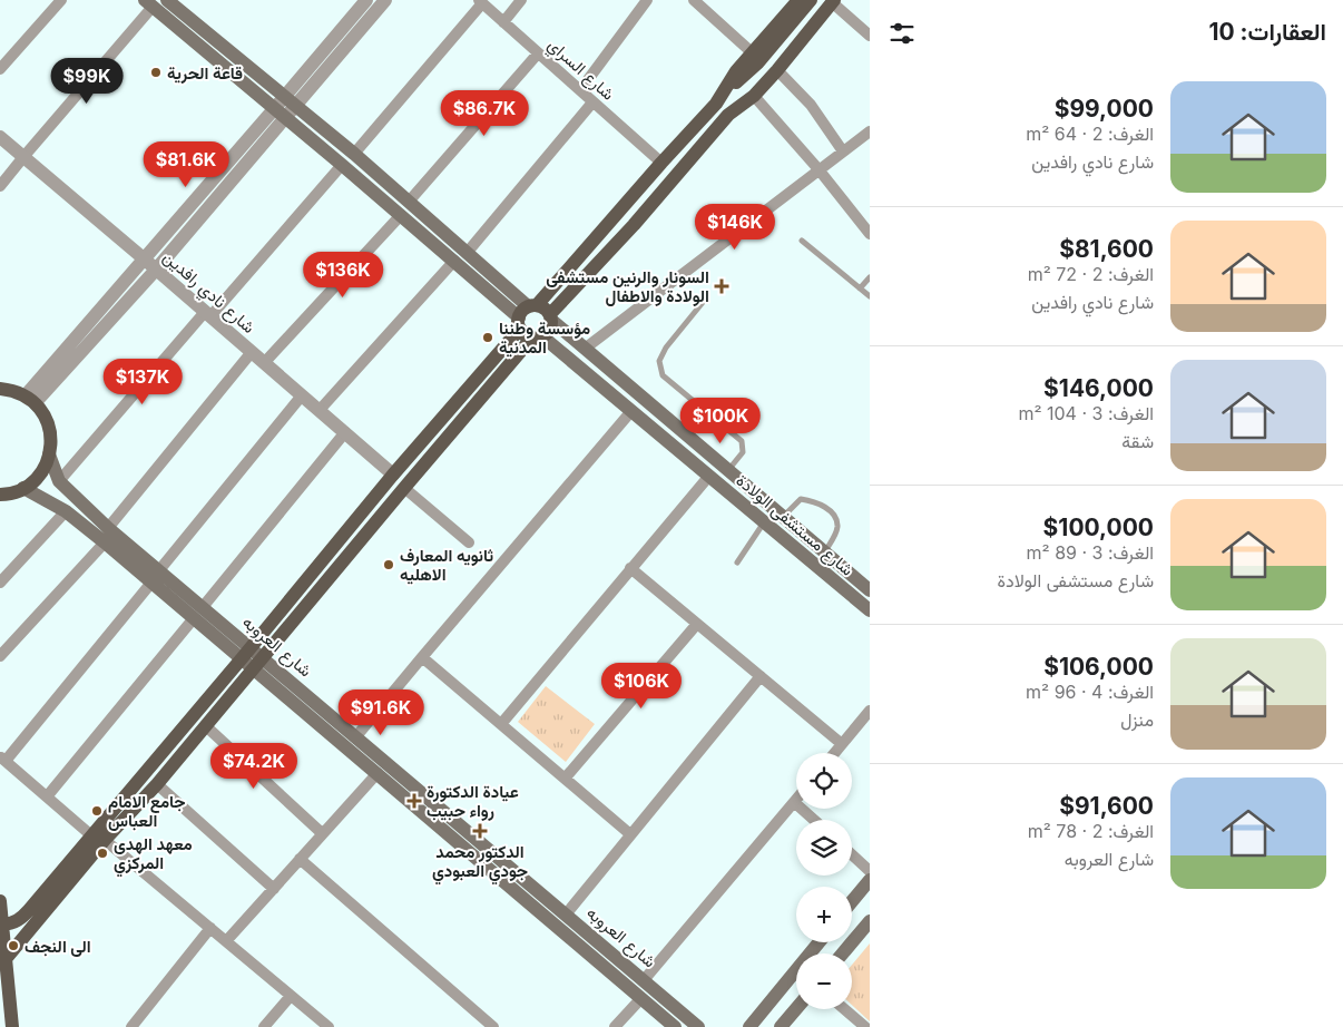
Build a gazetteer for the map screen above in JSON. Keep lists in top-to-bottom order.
{
  "streets": {
    "main road": ["شارع مستشفى الولادة", "شارع العروبه"],
    "street": ["شارع السراي", "شارع نادي رافدين"]
  },
  "places": {
    "other": [
      "قاعة الحرية",
      "مؤسسة وطننا المدنية",
      "ثانويه المعارف الاهليه",
      "جامع الامام العباس",
      "معهد الهدى المركزي",
      "الى النجف"
    ],
    "health": ["السونار والرنين مستشفى الولادة والاطفال", "عيادة الدكتورة رواء حبيب", "الدكتور محمد جودي العبودي"]
  },
  "page": {
    "heading": "العقارات: 10",
    "price": [
      "$99K",
      "$86.7K",
      "$81.6K",
      "$146K",
      "$136K",
      "$137K",
      "$100K",
      "$106K",
      "$91.6K",
      "$74.2K"
    ],
    "list": [
      {
        "name": "$99,000",
        "note": "الغرف: 2 · 64 m² · شارع نادي رافدين"
      },
      {
        "name": "$81,600",
        "note": "الغرف: 2 · 72 m² · شارع نادي رافدين"
      },
      {
        "name": "$146,000",
        "note": "الغرف: 3 · 104 m² · شقة"
      },
      {
        "name": "$100,000",
        "note": "الغرف: 3 · 89 m² · شارع مستشفى الولادة"
      },
      {
        "name": "$106,000",
        "note": "الغرف: 4 · 96 m² · منزل"
      },
      {
        "name": "$91,600",
        "note": "الغرف: 2 · 78 m² · شارع العروبه"
      }
    ],
    "map_buttons": ["+", "−"]
  }
}
